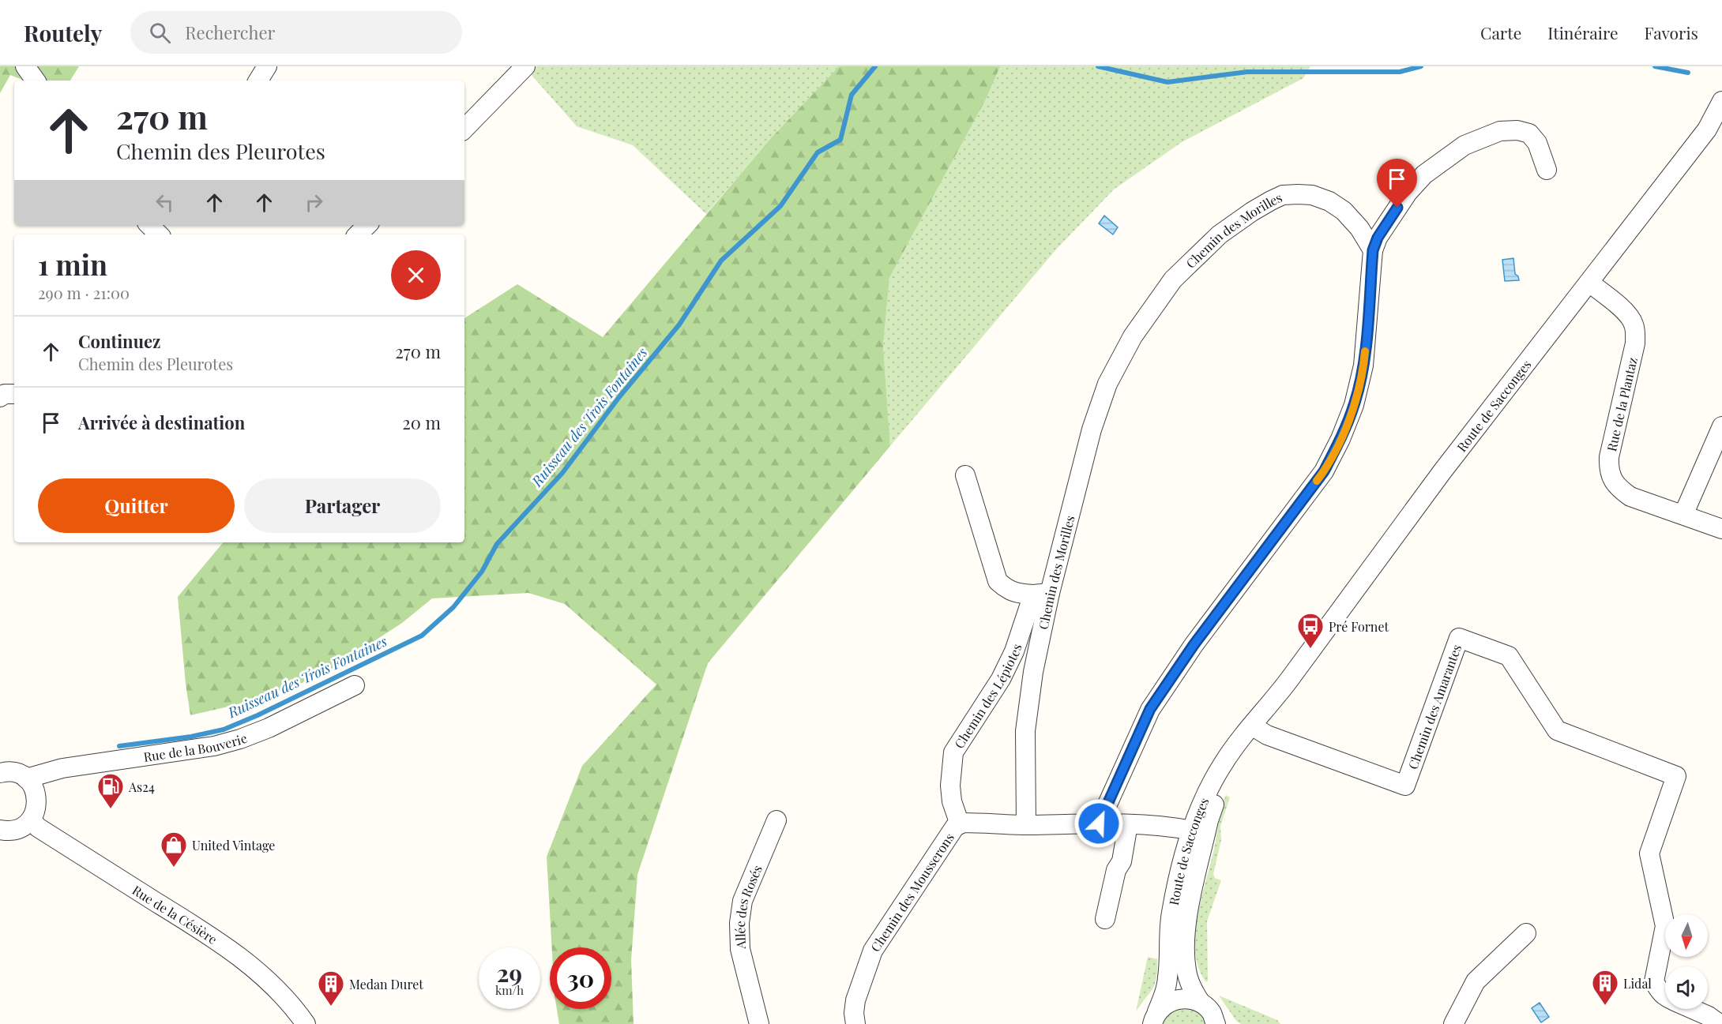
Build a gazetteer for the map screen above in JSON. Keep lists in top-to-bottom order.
{
  "streets": {
    "street": [
      "Chemin des Morilles",
      "Rue de la Plantaz",
      "Route de Sacconges",
      "Chemin des Lépiotes",
      "Chemin des Amarantes",
      "Rue de la Bouverie",
      "Chemin des Mousserons",
      "Allée des Rosés",
      "Rue de la Césière"
    ]
  },
  "crossings": [
    ["Chemin des Morilles", "Chemin des Lépiotes"],
    ["Chemin des Morilles", "Chemin des Mousserons"],
    ["Rue de la Plantaz", "Route de Sacconges"],
    ["Route de Sacconges", "Chemin des Amarantes"],
    ["Route de Sacconges", "Chemin des Mousserons"],
    ["Chemin des Lépiotes", "Chemin des Mousserons"]
  ],
  "water": ["Ruisseau des Trois Fontaines"],
  "places": {
    "bus stop": ["Pré Fornet"],
    "fuel station": ["As24"],
    "shop": ["United Vintage"],
    "building": ["Lidal", "Medan Duret"]
  },
  "north": "bottom",
  "page": {
    "header": "Routely",
    "search": "Rechercher",
    "nav": ["Carte", "Itinéraire", "Favoris"],
    "turn": ["270 m", "Chemin des Pleurotes"],
    "heading": ["1 min", "290 m · 21:00"],
    "list": [
      {
        "name": "Continuez",
        "note": "Chemin des Pleurotes",
        "value": "270 m"
      },
      {
        "name": "Arrivée à destination",
        "value": "20 m"
      }
    ],
    "buttons": ["Quitter", "Partager"],
    "speed": "29 km/h",
    "limit": "30"
  }
}
